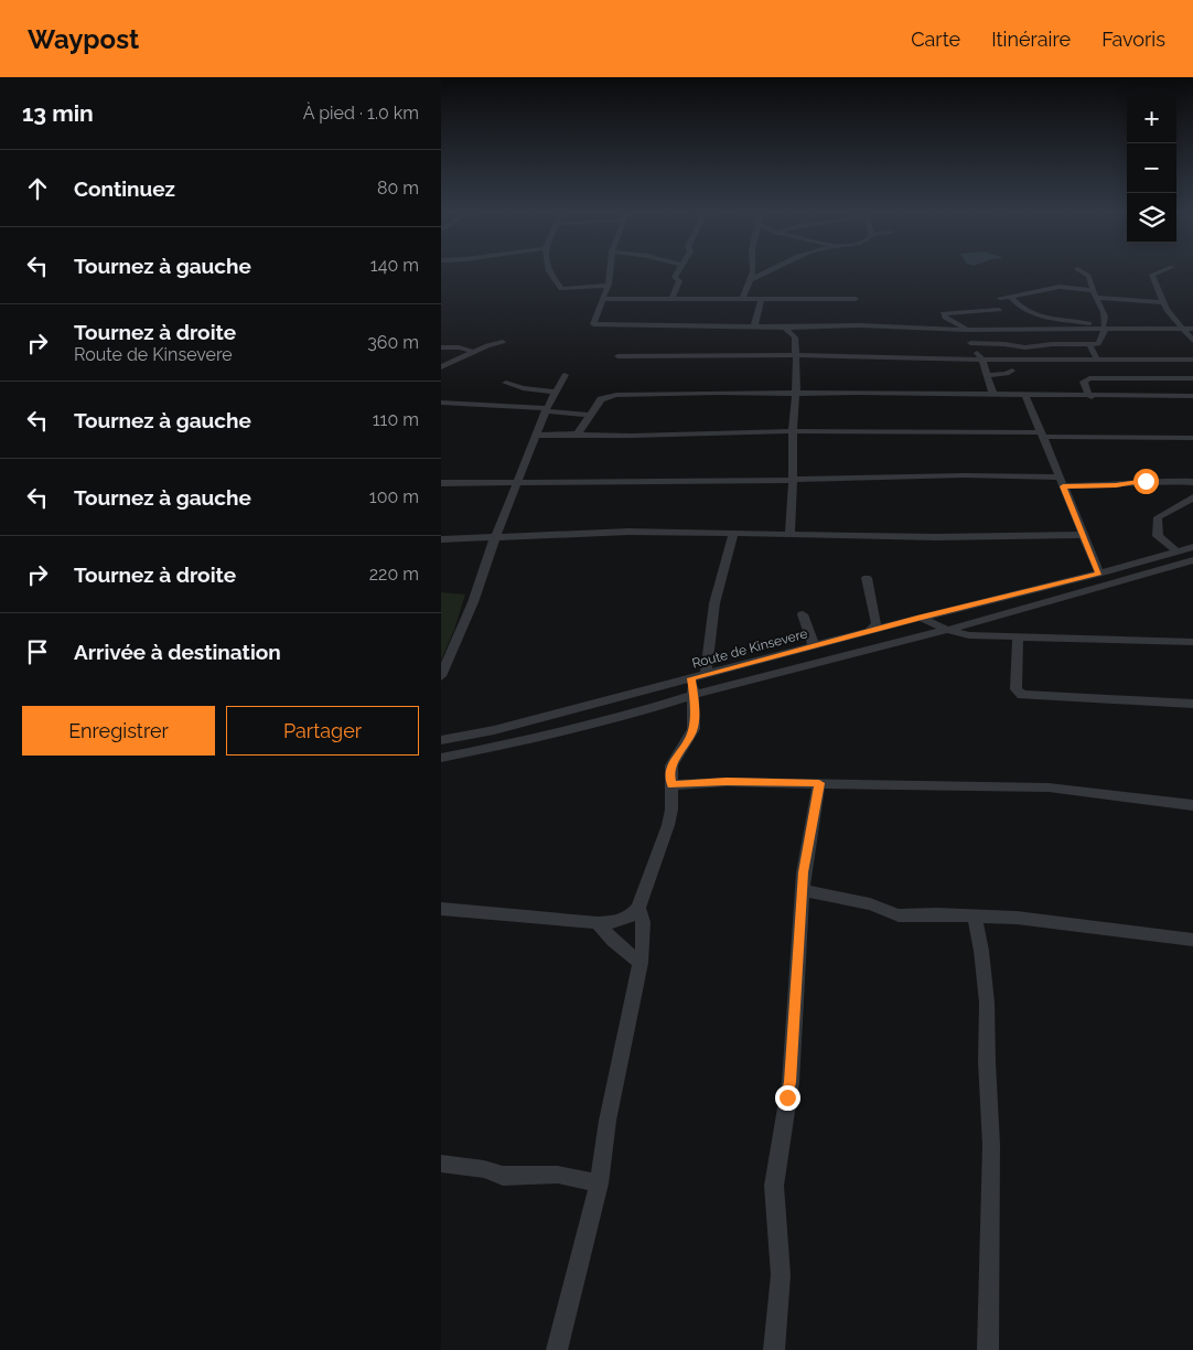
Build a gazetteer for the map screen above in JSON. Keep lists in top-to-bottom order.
{
  "streets": {
    "street": ["Route de Kinsevere"]
  },
  "page": {
    "header": "Waypost",
    "nav": ["Carte", "Itinéraire", "Favoris"],
    "heading": ["13 min", "À pied · 1.0 km"],
    "map_buttons": ["+", "−"],
    "list": [
      ["Continuez", "80 m"],
      ["Tournez à gauche", "140 m"],
      ["Tournez à droite", "Route de Kinsevere", "360 m"],
      ["Tournez à gauche", "110 m"],
      ["Tournez à gauche", "100 m"],
      ["Tournez à droite", "220 m"],
      "Arrivée à destination"
    ],
    "buttons": ["Enregistrer", "Partager"]
  }
}
